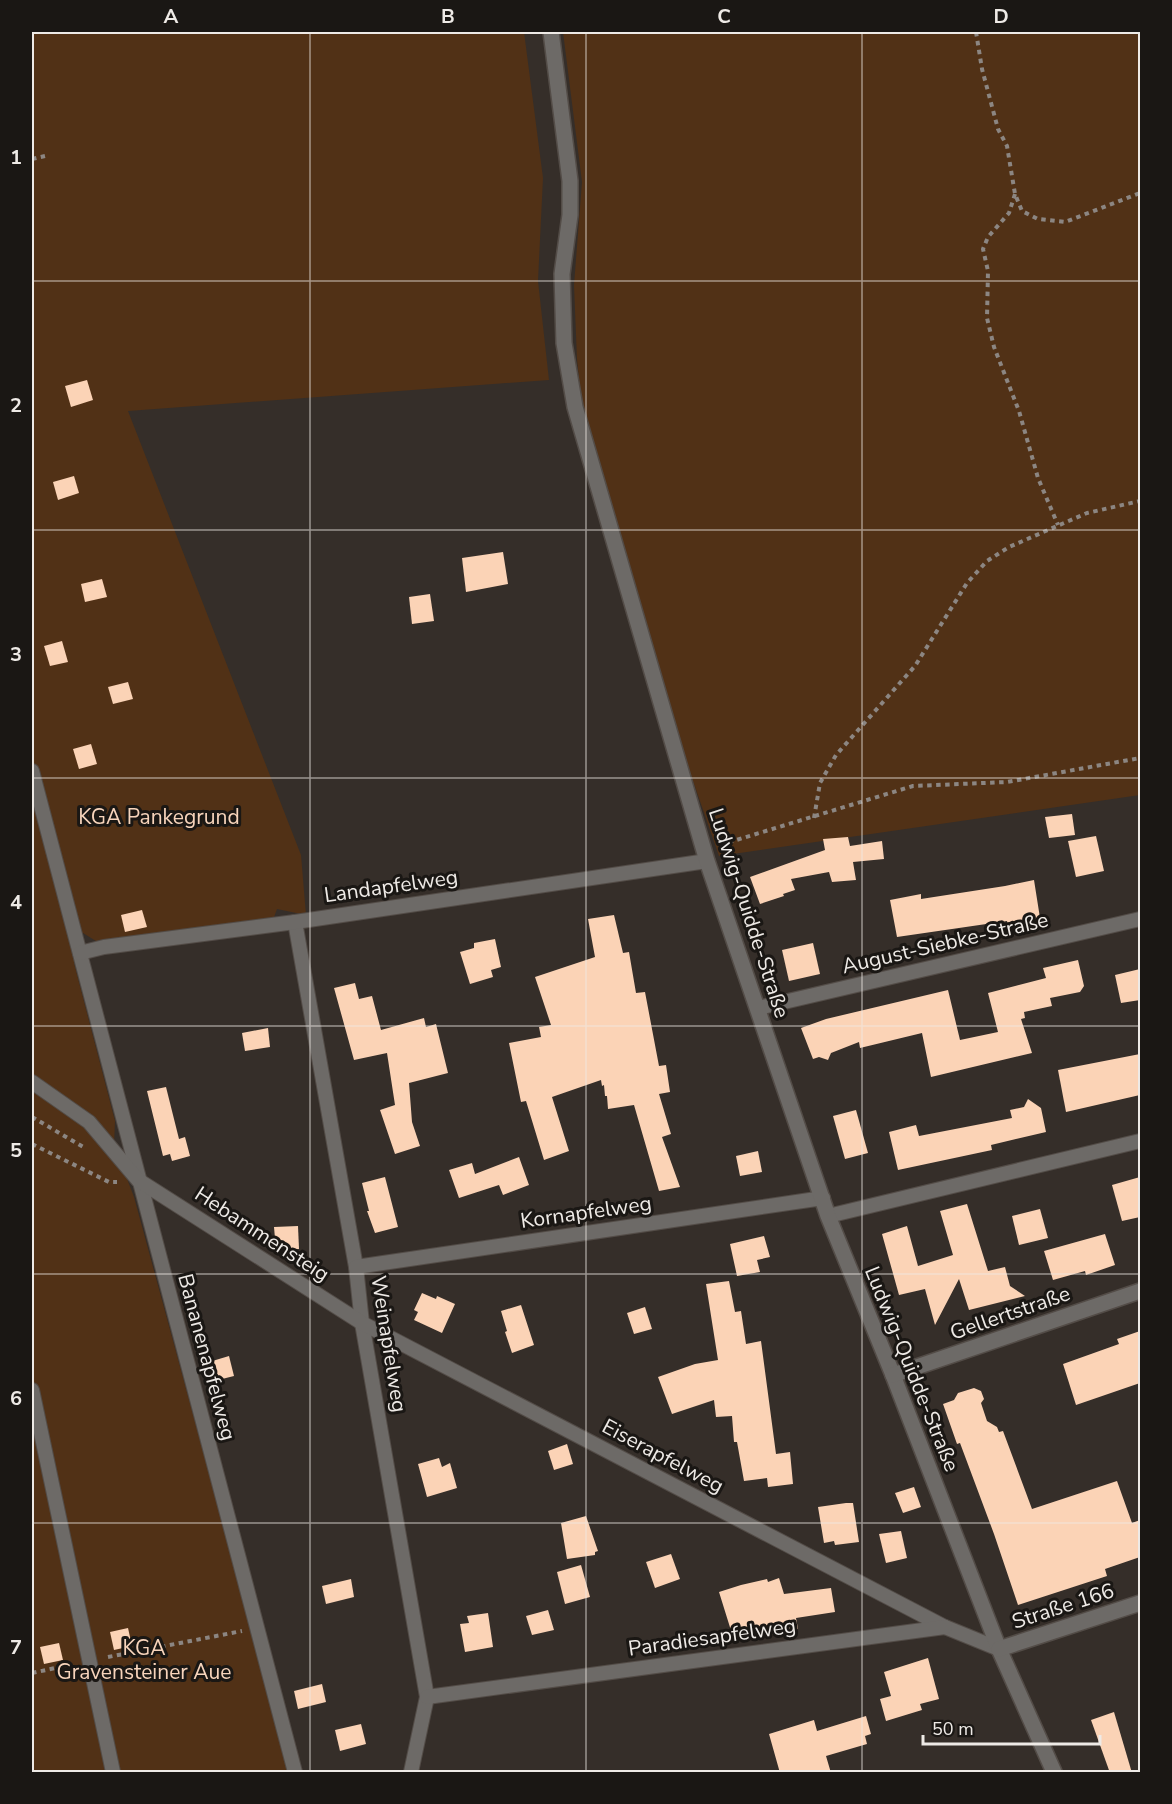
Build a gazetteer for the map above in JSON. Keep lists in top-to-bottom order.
{
  "streets": {
    "street": ["Ludwig-Quidde-Straße", "Gellertstraße", "Straße 166"],
    "lane": [
      "Landapfelweg",
      "August-Siebke-Straße",
      "Kornapfelweg",
      "Hebammensteig",
      "Weinapfelweg",
      "Bananenapfelweg",
      "Eiserapfelweg",
      "Paradiesapfelweg"
    ]
  },
  "crossings": [
    ["Landapfelweg", "Ludwig-Quidde-Straße"],
    ["Landapfelweg", "Weinapfelweg"],
    ["Landapfelweg", "Bananenapfelweg"],
    ["Ludwig-Quidde-Straße", "August-Siebke-Straße"],
    ["Ludwig-Quidde-Straße", "Kornapfelweg"],
    ["Ludwig-Quidde-Straße", "Gellertstraße"],
    ["Ludwig-Quidde-Straße", "Straße 166"],
    ["Ludwig-Quidde-Straße", "Paradiesapfelweg"],
    ["Kornapfelweg", "Weinapfelweg"],
    ["Hebammensteig", "Weinapfelweg"],
    ["Hebammensteig", "Bananenapfelweg"],
    ["Hebammensteig", "Eiserapfelweg"],
    ["Weinapfelweg", "Eiserapfelweg"],
    ["Weinapfelweg", "Paradiesapfelweg"],
    ["Eiserapfelweg", "Paradiesapfelweg"],
    ["Straße 166", "Paradiesapfelweg"]
  ],
  "parks": ["KGA Pankegrund", "KGA Gravensteiner Aue"],
  "scale_bar": "50 m",
  "grid": {
    "columns": [
      "A",
      "B",
      "C",
      "D"
    ],
    "rows": [
      "1",
      "2",
      "3",
      "4",
      "5",
      "6",
      "7"
    ]
  }
}
